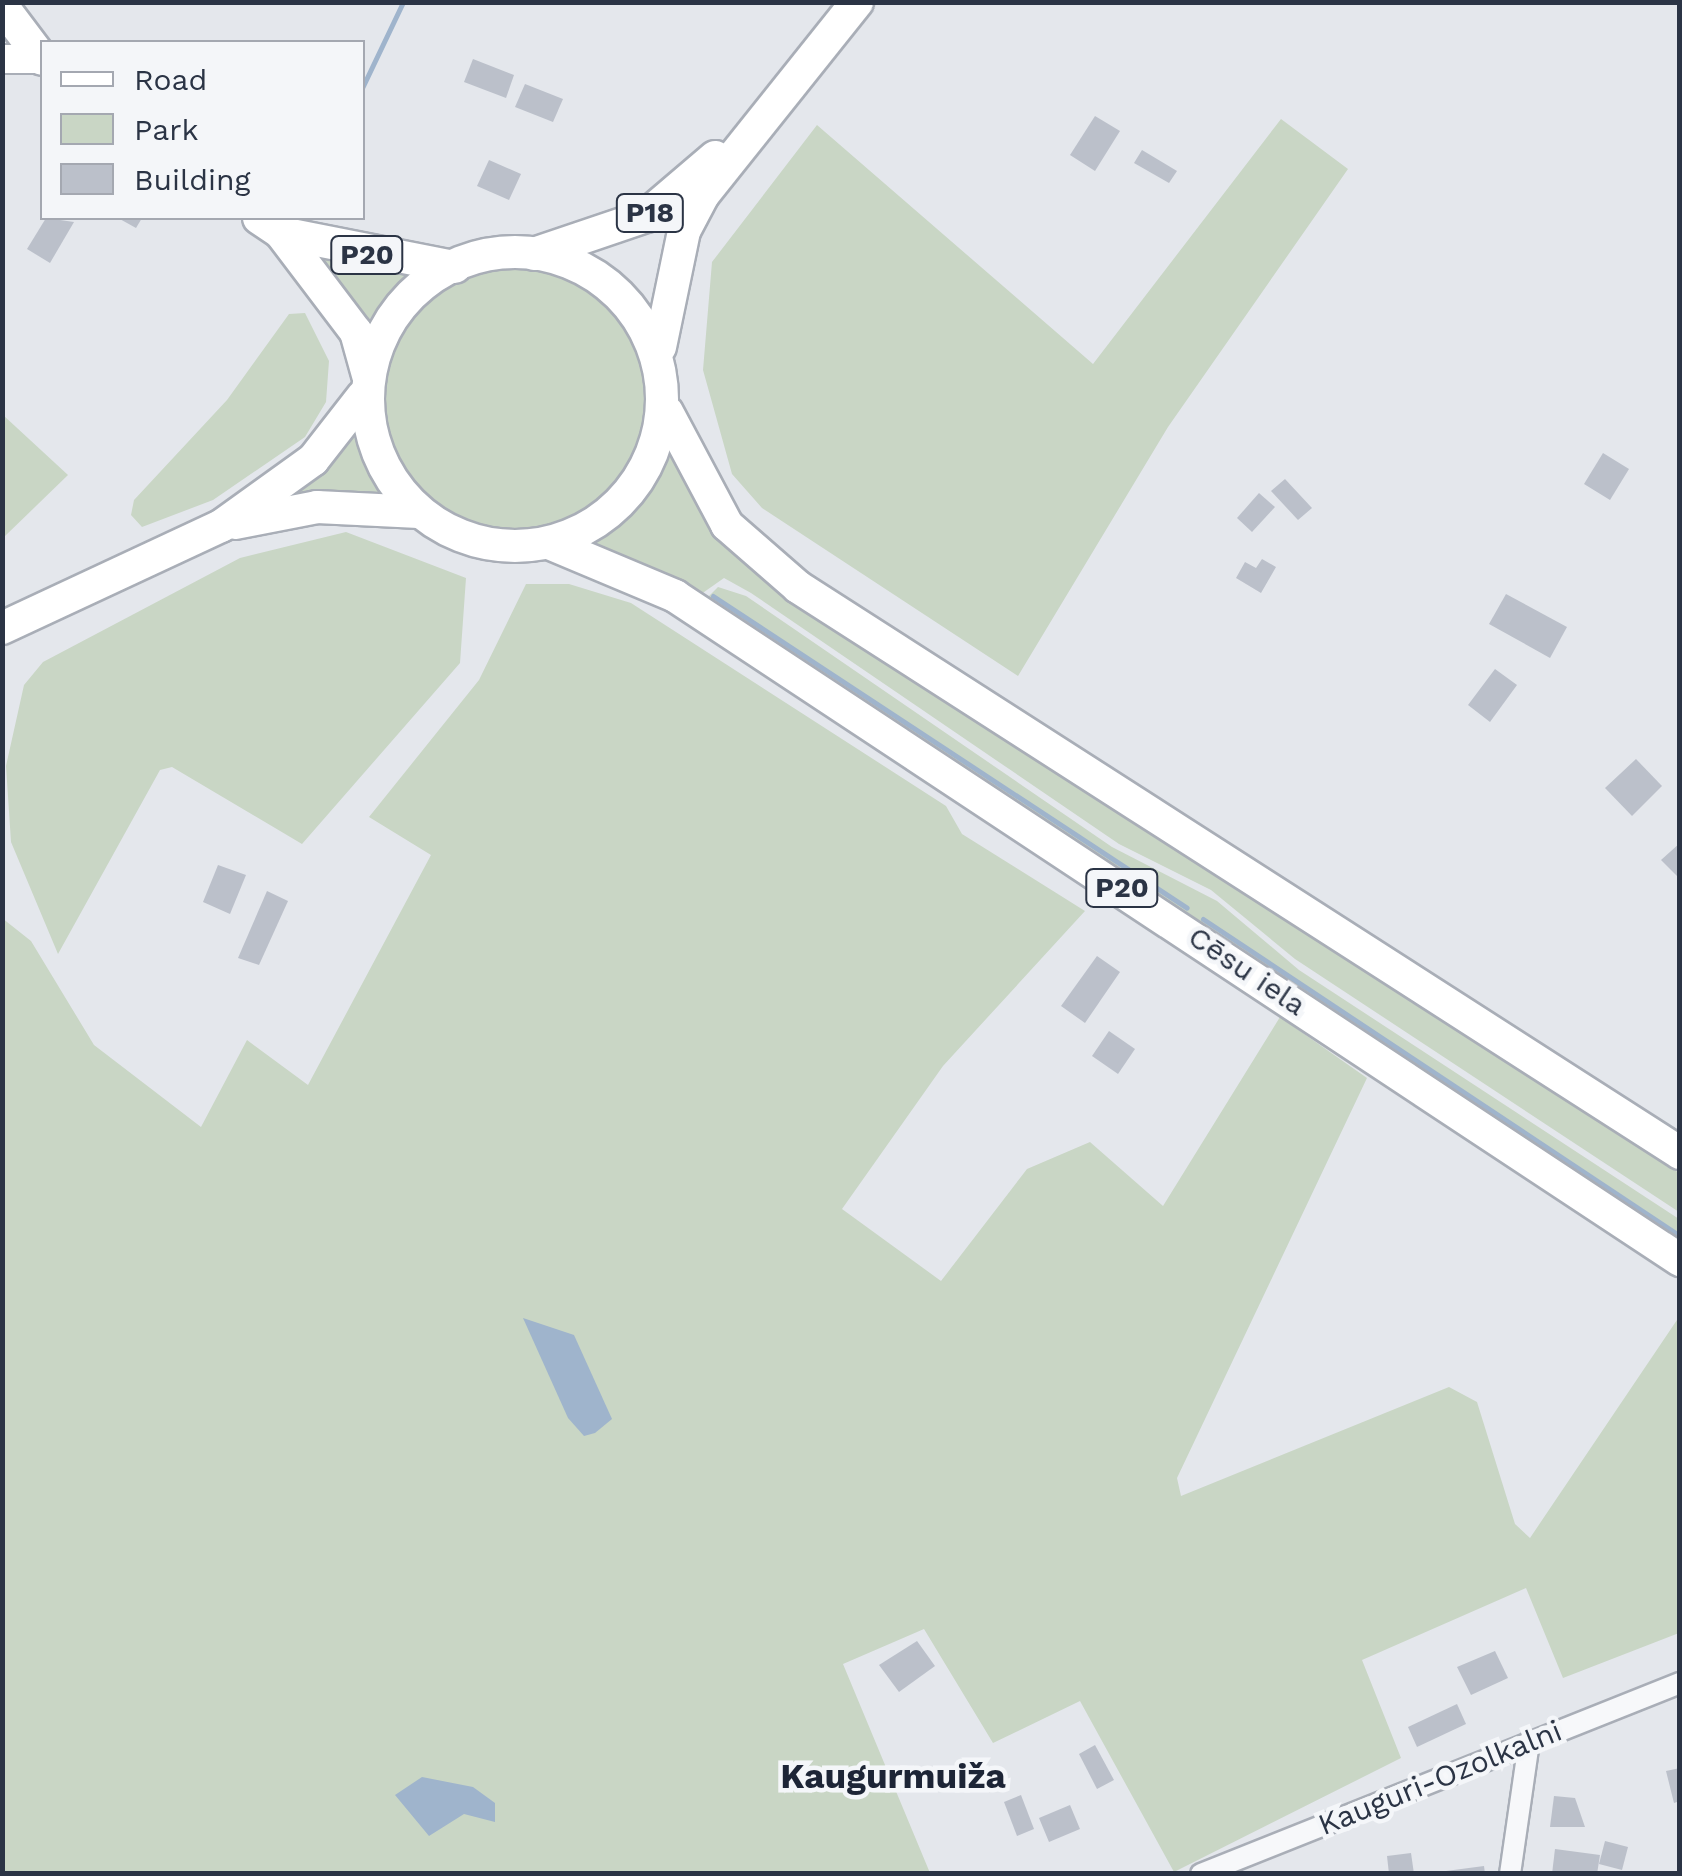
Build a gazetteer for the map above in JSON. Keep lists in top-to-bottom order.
{
  "streets": {
    "main road": ["P18", "P20", "Cēsu iela"],
    "street": ["Kauguri-Ozolkalni"]
  },
  "crossings": [
    ["P18", "P20"],
    ["P18", "Cēsu iela"],
    ["P20", "Cēsu iela"]
  ],
  "districts": ["Kaugurmuiža"],
  "legend": ["Road", "Park", "Building"]
}
